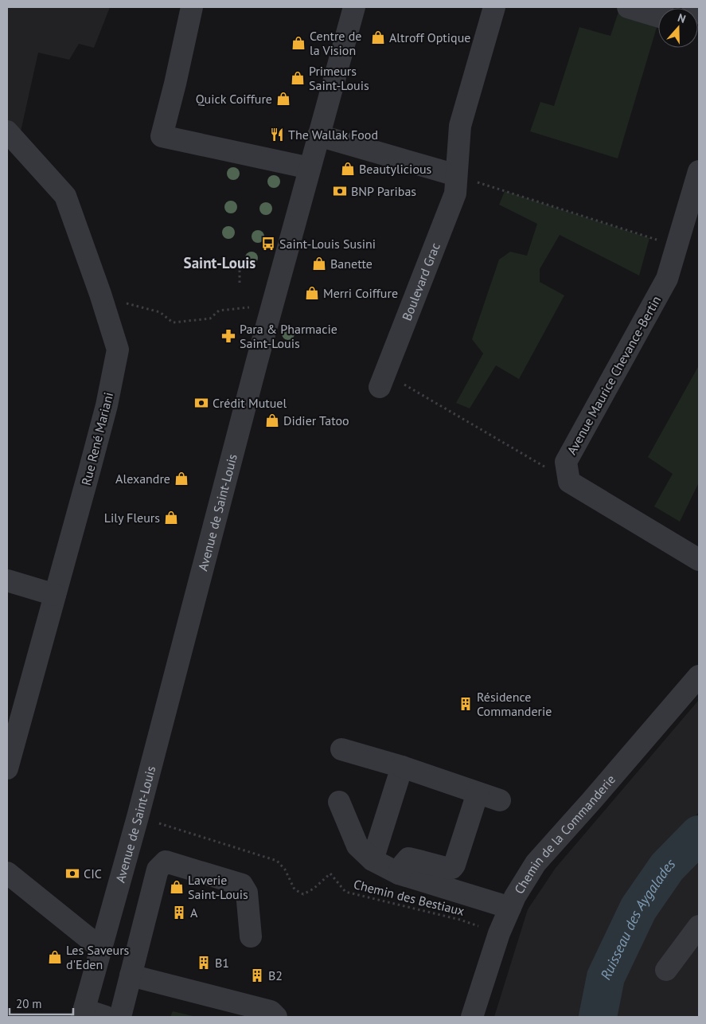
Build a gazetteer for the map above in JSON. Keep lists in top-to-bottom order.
{
  "streets": {
    "street": [
      "Boulevard Grac",
      "Avenue Maurice Chevance-Bertin",
      "Rue René Mariani",
      "Avenue de Saint-Louis",
      "Chemin de la Commanderie"
    ],
    "path": ["Chemin des Bestiaux"]
  },
  "crossings": [
    ["Avenue de Saint-Louis", "Chemin des Bestiaux"],
    ["Chemin de la Commanderie", "Chemin des Bestiaux"]
  ],
  "districts": ["Saint-Louis"],
  "water": ["Ruisseau des Aygalades"],
  "places": {
    "shop": [
      "Altroff Optique",
      "Centre de la Vision",
      "Primeurs Saint-Louis",
      "Quick Coiffure",
      "Beautylicious",
      "Banette",
      "Merri Coiffure",
      "Didier Tatoo",
      "Alexandre",
      "Lily Fleurs",
      "Laverie Saint-Louis",
      "Les Saveurs d'Eden"
    ],
    "restaurant": ["The Wallak Food"],
    "bank": ["BNP Paribas", "Crédit Mutuel", "CIC"],
    "bus stop": ["Saint-Louis Susini"],
    "pharmacy": ["Para & Pharmacie Saint-Louis"],
    "building": [
      "Résidence Commanderie",
      "A",
      "B1",
      "B2"
    ]
  },
  "scale_bar": "20 m",
  "north": "top"
}
